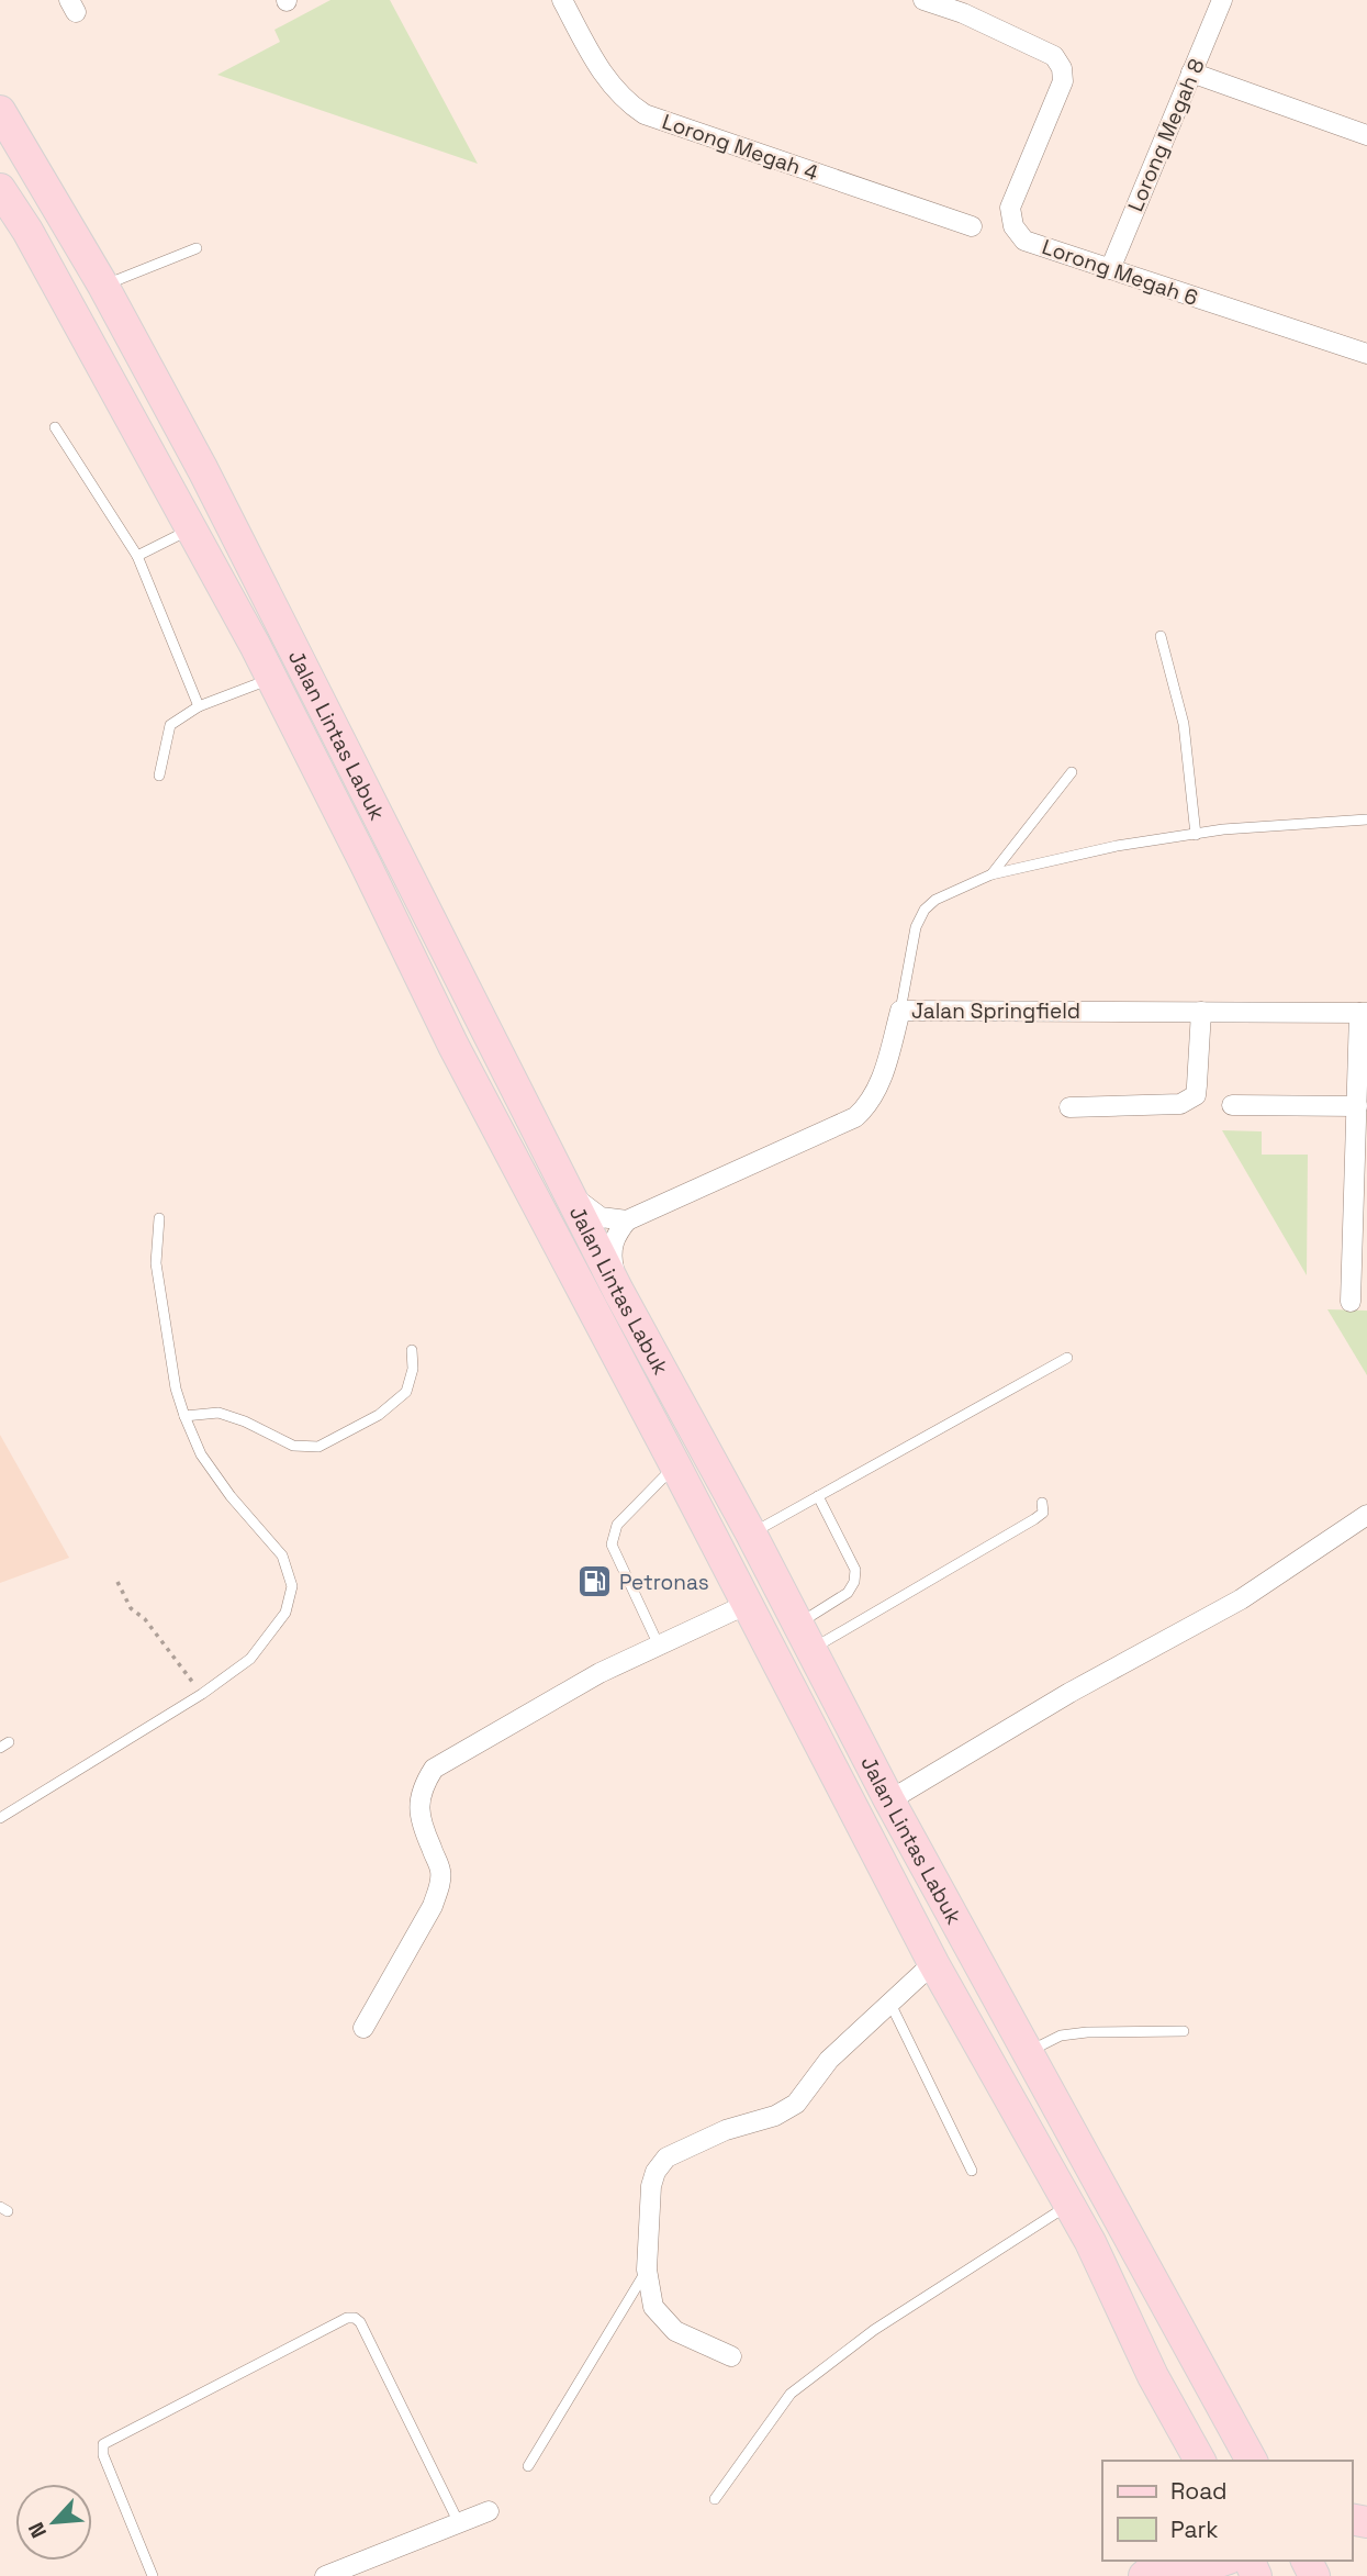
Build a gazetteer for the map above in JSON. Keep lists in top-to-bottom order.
{
  "streets": {
    "main road": ["Jalan Lintas Labuk"],
    "street": [
      "Lorong Megah 8",
      "Lorong Megah 4",
      "Lorong Megah 6",
      "Jalan Springfield"
    ]
  },
  "crossings": [
    ["Lorong Megah 8", "Lorong Megah 6"]
  ],
  "places": {
    "fuel station": ["Petronas"]
  },
  "legend": ["Road", "Park"],
  "north": "bottom left"
}
